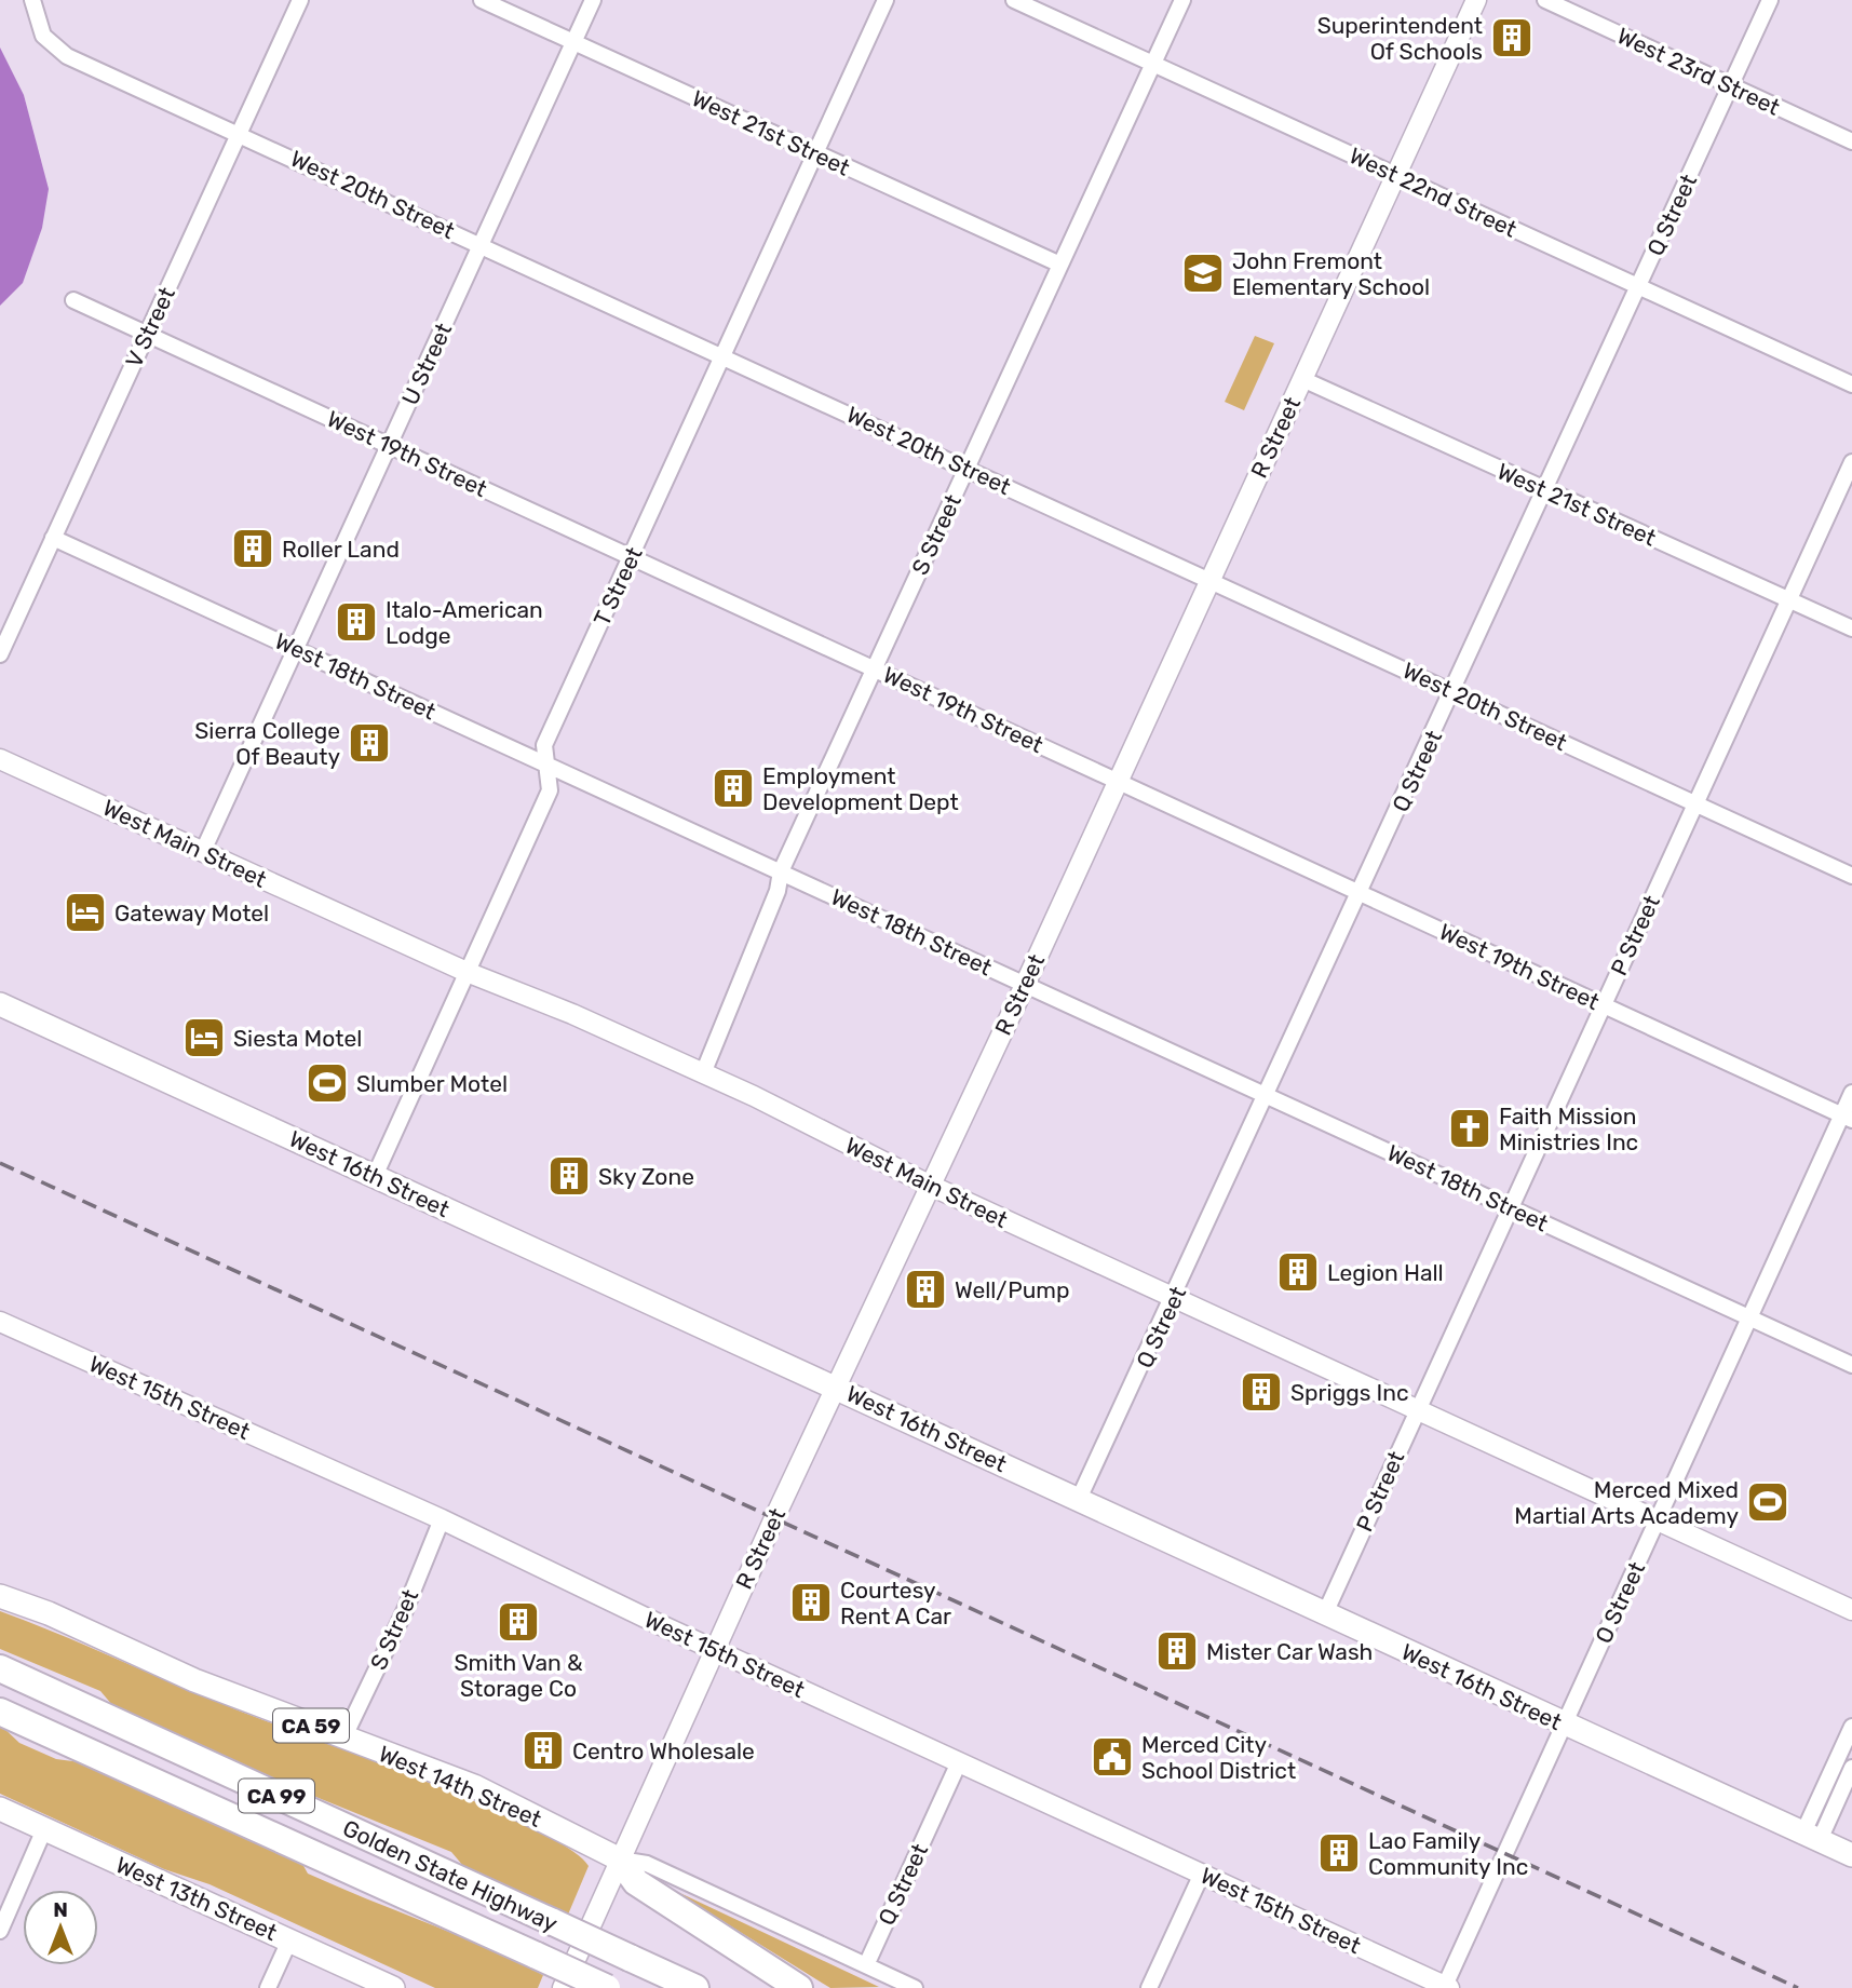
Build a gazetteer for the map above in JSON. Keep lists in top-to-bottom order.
{
  "streets": {
    "highway": ["CA 59", "CA 99", "Golden State Highway"],
    "main road": ["West 16th Street", "West 14th Street", "West 13th Street"],
    "street": [
      "West 23rd Street",
      "West 21st Street",
      "West 22nd Street",
      "West 20th Street",
      "Q Street",
      "V Street",
      "U Street",
      "R Street",
      "West 19th Street",
      "S Street",
      "T Street",
      "West 18th Street",
      "West Main Street",
      "P Street",
      "West 15th Street",
      "O Street"
    ]
  },
  "crossings": [
    ["West 23rd Street", "Q Street"],
    ["West 21st Street", "Q Street"],
    ["West 21st Street", "U Street"],
    ["West 21st Street", "R Street"],
    ["West 21st Street", "S Street"],
    ["West 21st Street", "T Street"],
    ["West 21st Street", "P Street"],
    ["West 22nd Street", "Q Street"],
    ["West 22nd Street", "R Street"],
    ["West 22nd Street", "S Street"],
    ["West 20th Street", "Q Street"],
    ["West 20th Street", "V Street"],
    ["West 20th Street", "U Street"],
    ["West 20th Street", "R Street"],
    ["West 20th Street", "S Street"],
    ["West 20th Street", "T Street"],
    ["West 20th Street", "P Street"],
    ["Q Street", "West 19th Street"],
    ["Q Street", "West 18th Street"],
    ["Q Street", "West Main Street"],
    ["Q Street", "West 16th Street"],
    ["Q Street", "West 15th Street"],
    ["Q Street", "West 14th Street"],
    ["V Street", "West 19th Street"],
    ["V Street", "West 18th Street"],
    ["U Street", "West 19th Street"],
    ["U Street", "West 18th Street"],
    ["U Street", "West Main Street"],
    ["R Street", "West 19th Street"],
    ["R Street", "West 18th Street"],
    ["R Street", "West Main Street"],
    ["R Street", "West 16th Street"],
    ["R Street", "West 15th Street"],
    ["R Street", "CA 59"],
    ["R Street", "West 14th Street"],
    ["West 19th Street", "S Street"],
    ["West 19th Street", "T Street"],
    ["West 19th Street", "P Street"],
    ["West 19th Street", "O Street"],
    ["S Street", "West 18th Street"],
    ["S Street", "West Main Street"],
    ["S Street", "West 15th Street"],
    ["S Street", "West 14th Street"],
    ["T Street", "West 18th Street"],
    ["T Street", "West Main Street"],
    ["T Street", "West 16th Street"],
    ["West 18th Street", "P Street"],
    ["West 18th Street", "O Street"],
    ["West Main Street", "P Street"],
    ["West Main Street", "O Street"],
    ["P Street", "West 16th Street"],
    ["West 16th Street", "O Street"],
    ["West 15th Street", "O Street"],
    ["CA 59", "West 14th Street"]
  ],
  "places": {
    "building": [
      "Superintendent Of Schools",
      "Roller Land",
      "Italo-American Lodge",
      "Sierra College Of Beauty",
      "Employment Development Dept",
      "Sky Zone",
      "Legion Hall",
      "Well/Pump",
      "Spriggs Inc",
      "Courtesy Rent A Car",
      "Smith Van & Storage Co",
      "Mister Car Wash",
      "Centro Wholesale",
      "Lao Family Community Inc"
    ],
    "school or university": ["John Fremont Elementary School"],
    "hotel": ["Gateway Motel", "Siesta Motel"],
    "sports": ["Slumber Motel", "Merced Mixed Martial Arts Academy"],
    "church": ["Faith Mission Ministries Inc"],
    "public building": ["Merced City School District"]
  },
  "north": "top"
}
